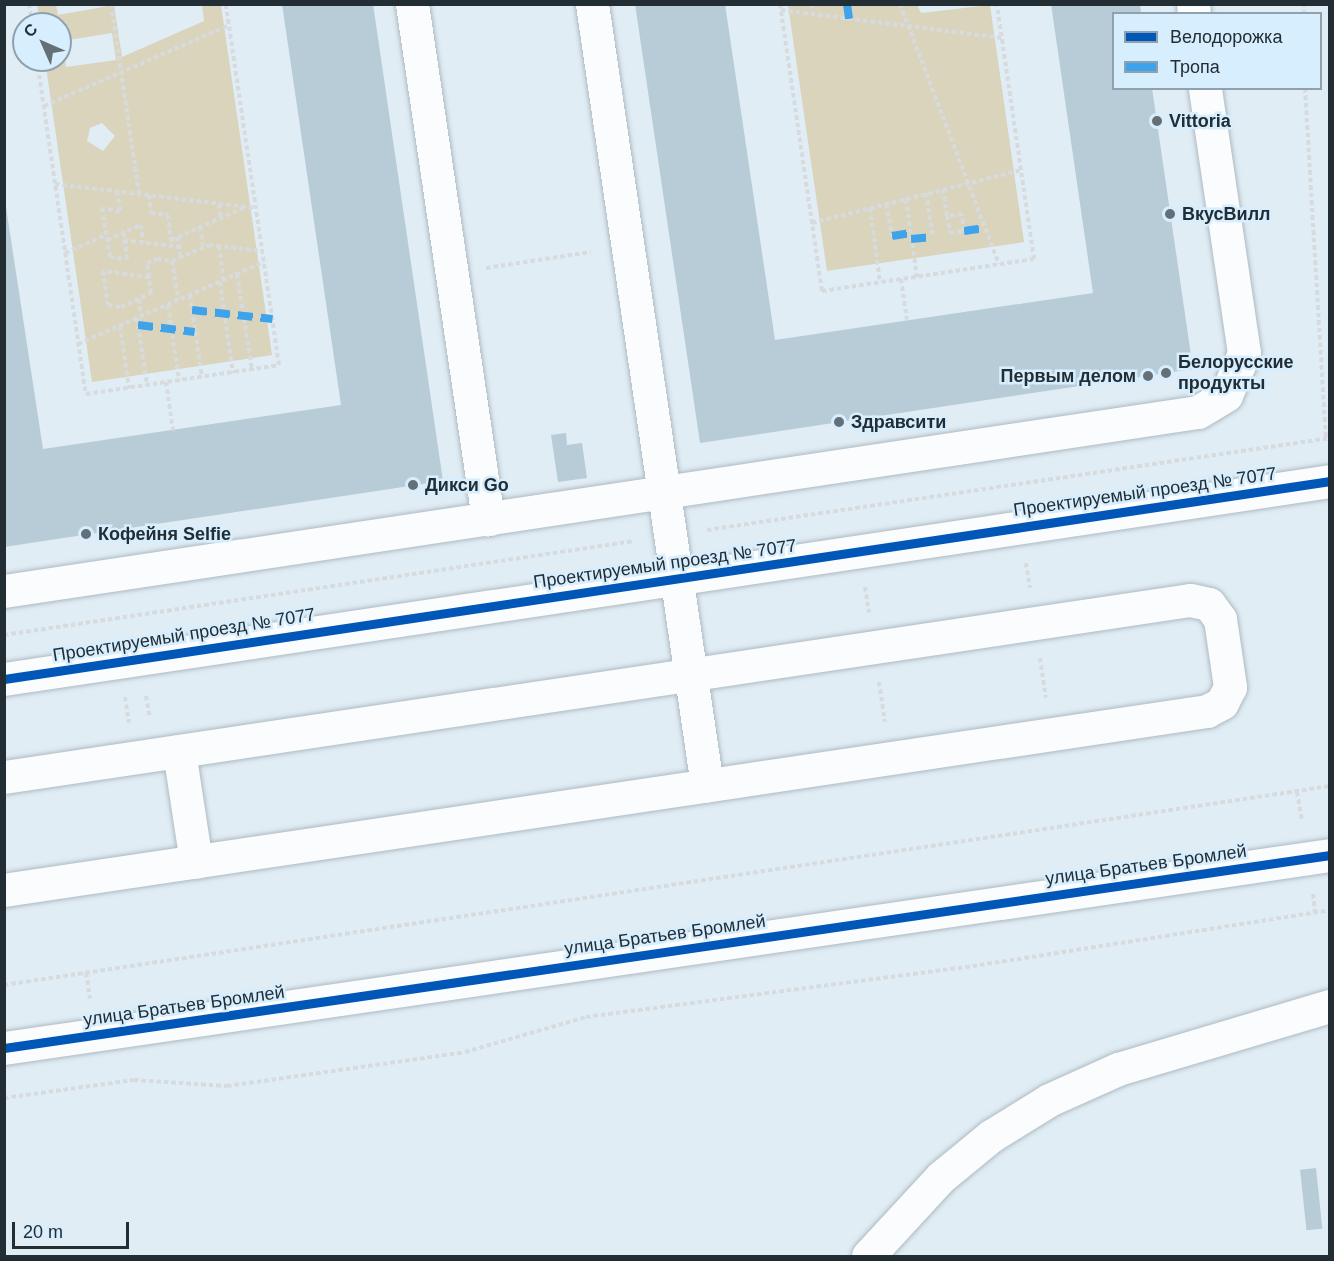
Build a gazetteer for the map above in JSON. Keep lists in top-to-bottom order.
{
  "streets": {
    "street": ["Проектируемый проезд № 7077", "улица Братьев Бромлей"]
  },
  "places": [
    "Vittoria",
    "ВкусВилл",
    "Белорусские продукты",
    "Первым делом",
    "Здравсити",
    "Дикси Go",
    "Кофейня Selfie"
  ],
  "legend": ["Велодорожка", "Тропа"],
  "scale_bar": "20 m",
  "north": "top left"
}
